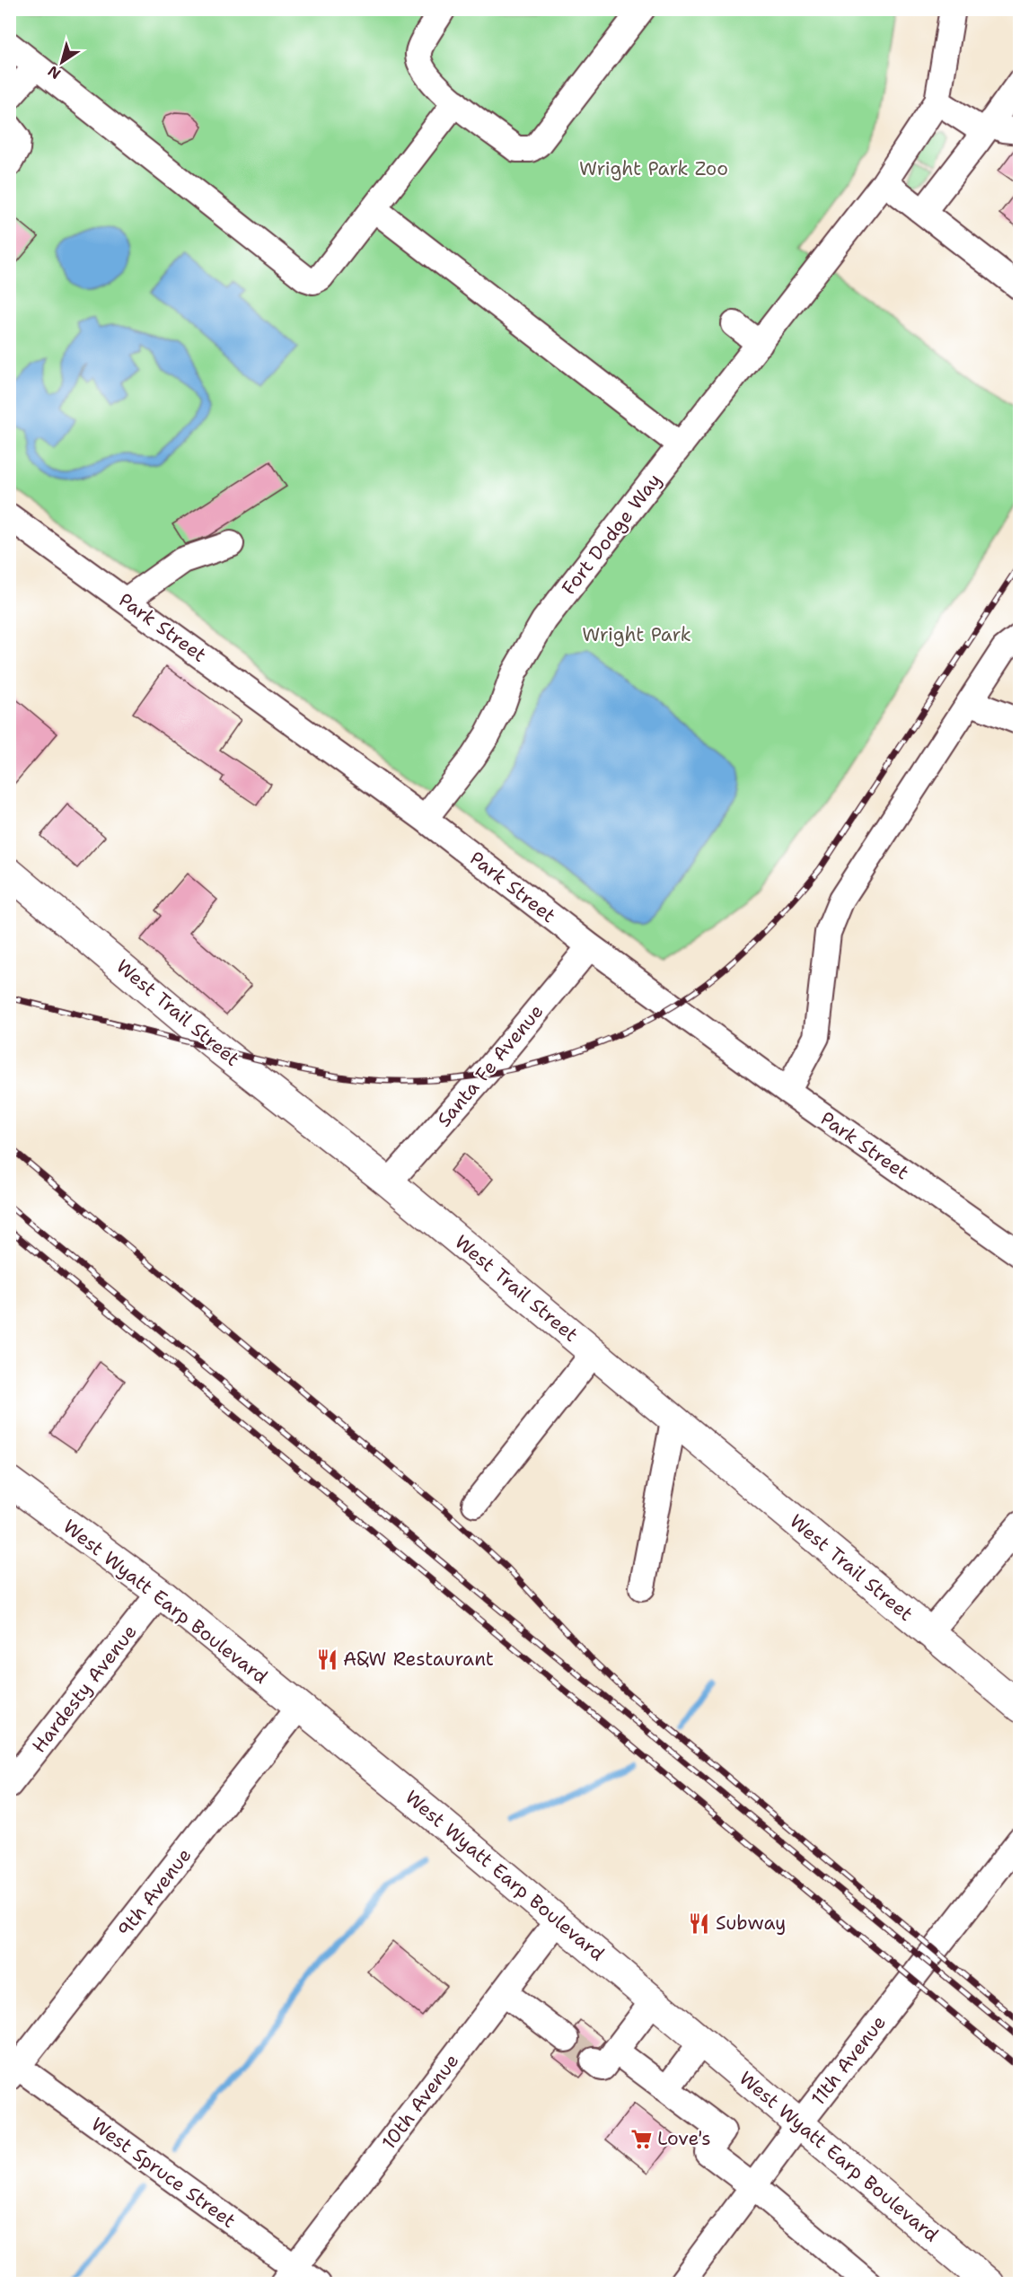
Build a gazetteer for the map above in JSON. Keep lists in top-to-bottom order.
{
  "streets": {
    "main road": ["West Trail Street", "West Wyatt Earp Boulevard"],
    "street": [
      "Fort Dodge Way",
      "Park Street",
      "Santa Fe Avenue",
      "Hardesty Avenue",
      "9th Avenue",
      "11th Avenue",
      "10th Avenue",
      "West Spruce Street"
    ]
  },
  "crossings": [
    ["Fort Dodge Way", "Park Street"],
    ["Park Street", "Santa Fe Avenue"],
    ["West Trail Street", "Santa Fe Avenue"],
    ["West Wyatt Earp Boulevard", "Hardesty Avenue"],
    ["West Wyatt Earp Boulevard", "9th Avenue"],
    ["West Wyatt Earp Boulevard", "11th Avenue"],
    ["West Wyatt Earp Boulevard", "10th Avenue"],
    ["9th Avenue", "West Spruce Street"],
    ["10th Avenue", "West Spruce Street"]
  ],
  "parks": ["Wright Park Zoo", "Wright Park"],
  "places": {
    "restaurant": ["A&W Restaurant", "Subway"],
    "supermarket": ["Love's"]
  },
  "north": "bottom left"
}
